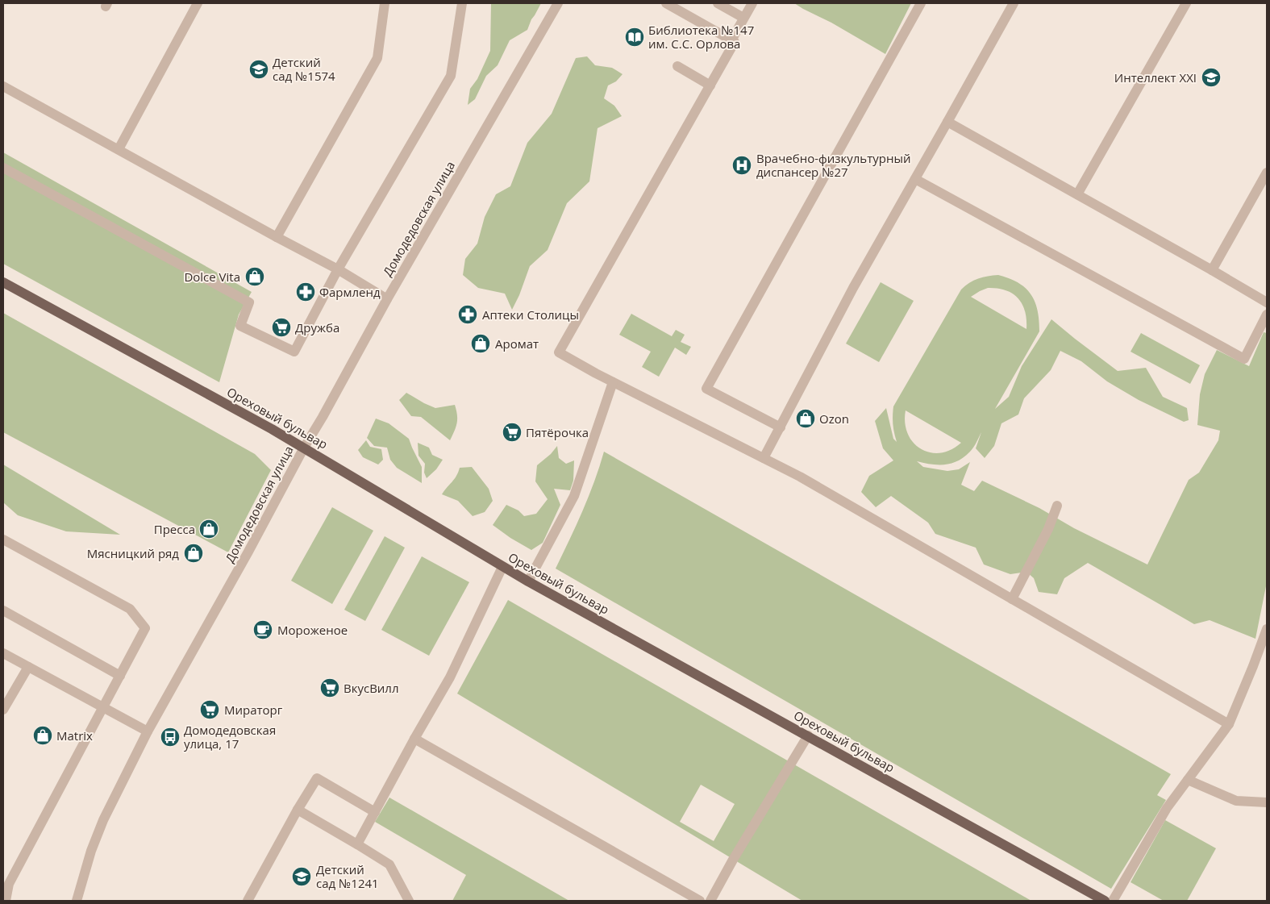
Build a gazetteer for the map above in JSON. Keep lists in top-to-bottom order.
{
  "streets": {
    "main road": ["Ореховый бульвар"],
    "street": ["Домодедовская улица"]
  },
  "crossings": [
    ["Домодедовская улица", "Ореховый бульвар"]
  ],
  "places": {
    "library": ["Библиотека №147 им. С.С. Орлова"],
    "school or university": ["Детский сад №1574", "Интеллект XXI", "Детский сад №1241"],
    "hospital": ["Врачебно-физкультурный диспансер №27"],
    "shop": [
      "Dolce Vita",
      "Аромат",
      "Ozon",
      "Пресса",
      "Мясницкий ряд",
      "Matrix"
    ],
    "pharmacy": ["Фармленд", "Аптеки Столицы"],
    "supermarket": [
      "Дружба",
      "Пятёрочка",
      "ВкусВилл",
      "Мираторг"
    ],
    "cafe": ["Мороженое"],
    "bus stop": ["Домодедовская улица, 17"]
  }
}
